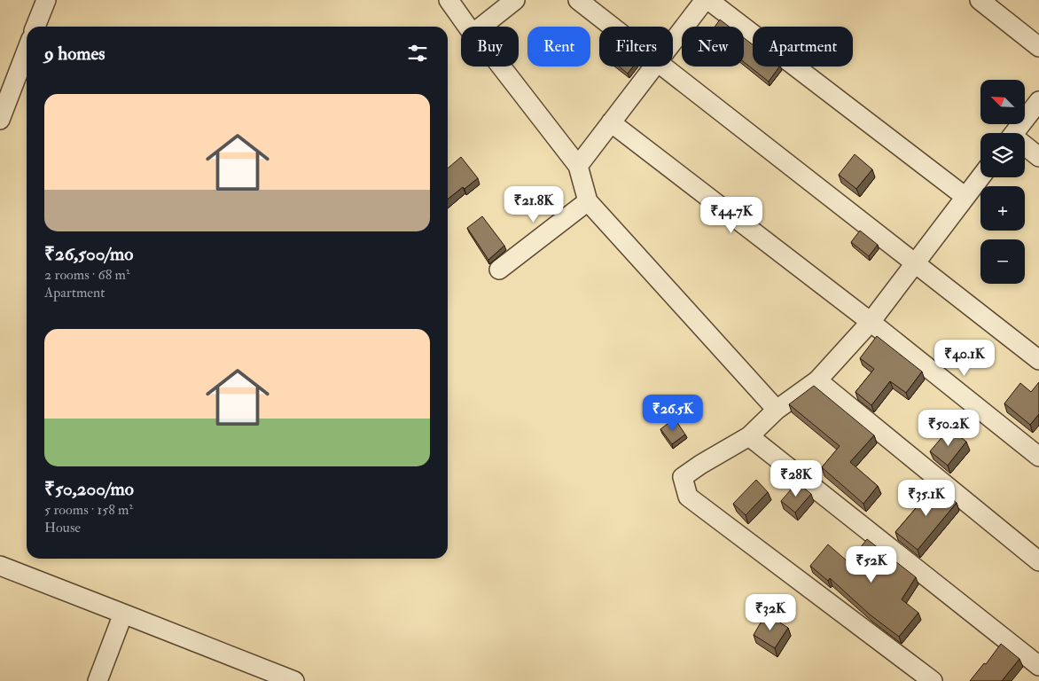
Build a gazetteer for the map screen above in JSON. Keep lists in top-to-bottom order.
{
  "north": "top left",
  "page": {
    "chip": [
      "Buy",
      "Rent",
      "Filters",
      "New",
      "Apartment"
    ],
    "heading": "9 homes",
    "map_buttons": ["+", "−"],
    "list": [
      {
        "name": "₹26,500/mo",
        "note": "2 rooms · 68 m² · Apartment"
      },
      {
        "name": "₹50,200/mo",
        "note": "5 rooms · 158 m² · House"
      }
    ],
    "price": [
      "₹21.8K",
      "₹44.7K",
      "₹40.1K",
      "₹26.5K",
      "₹50.2K",
      "₹28K",
      "₹35.1K",
      "₹52K",
      "₹32K"
    ]
  }
}
